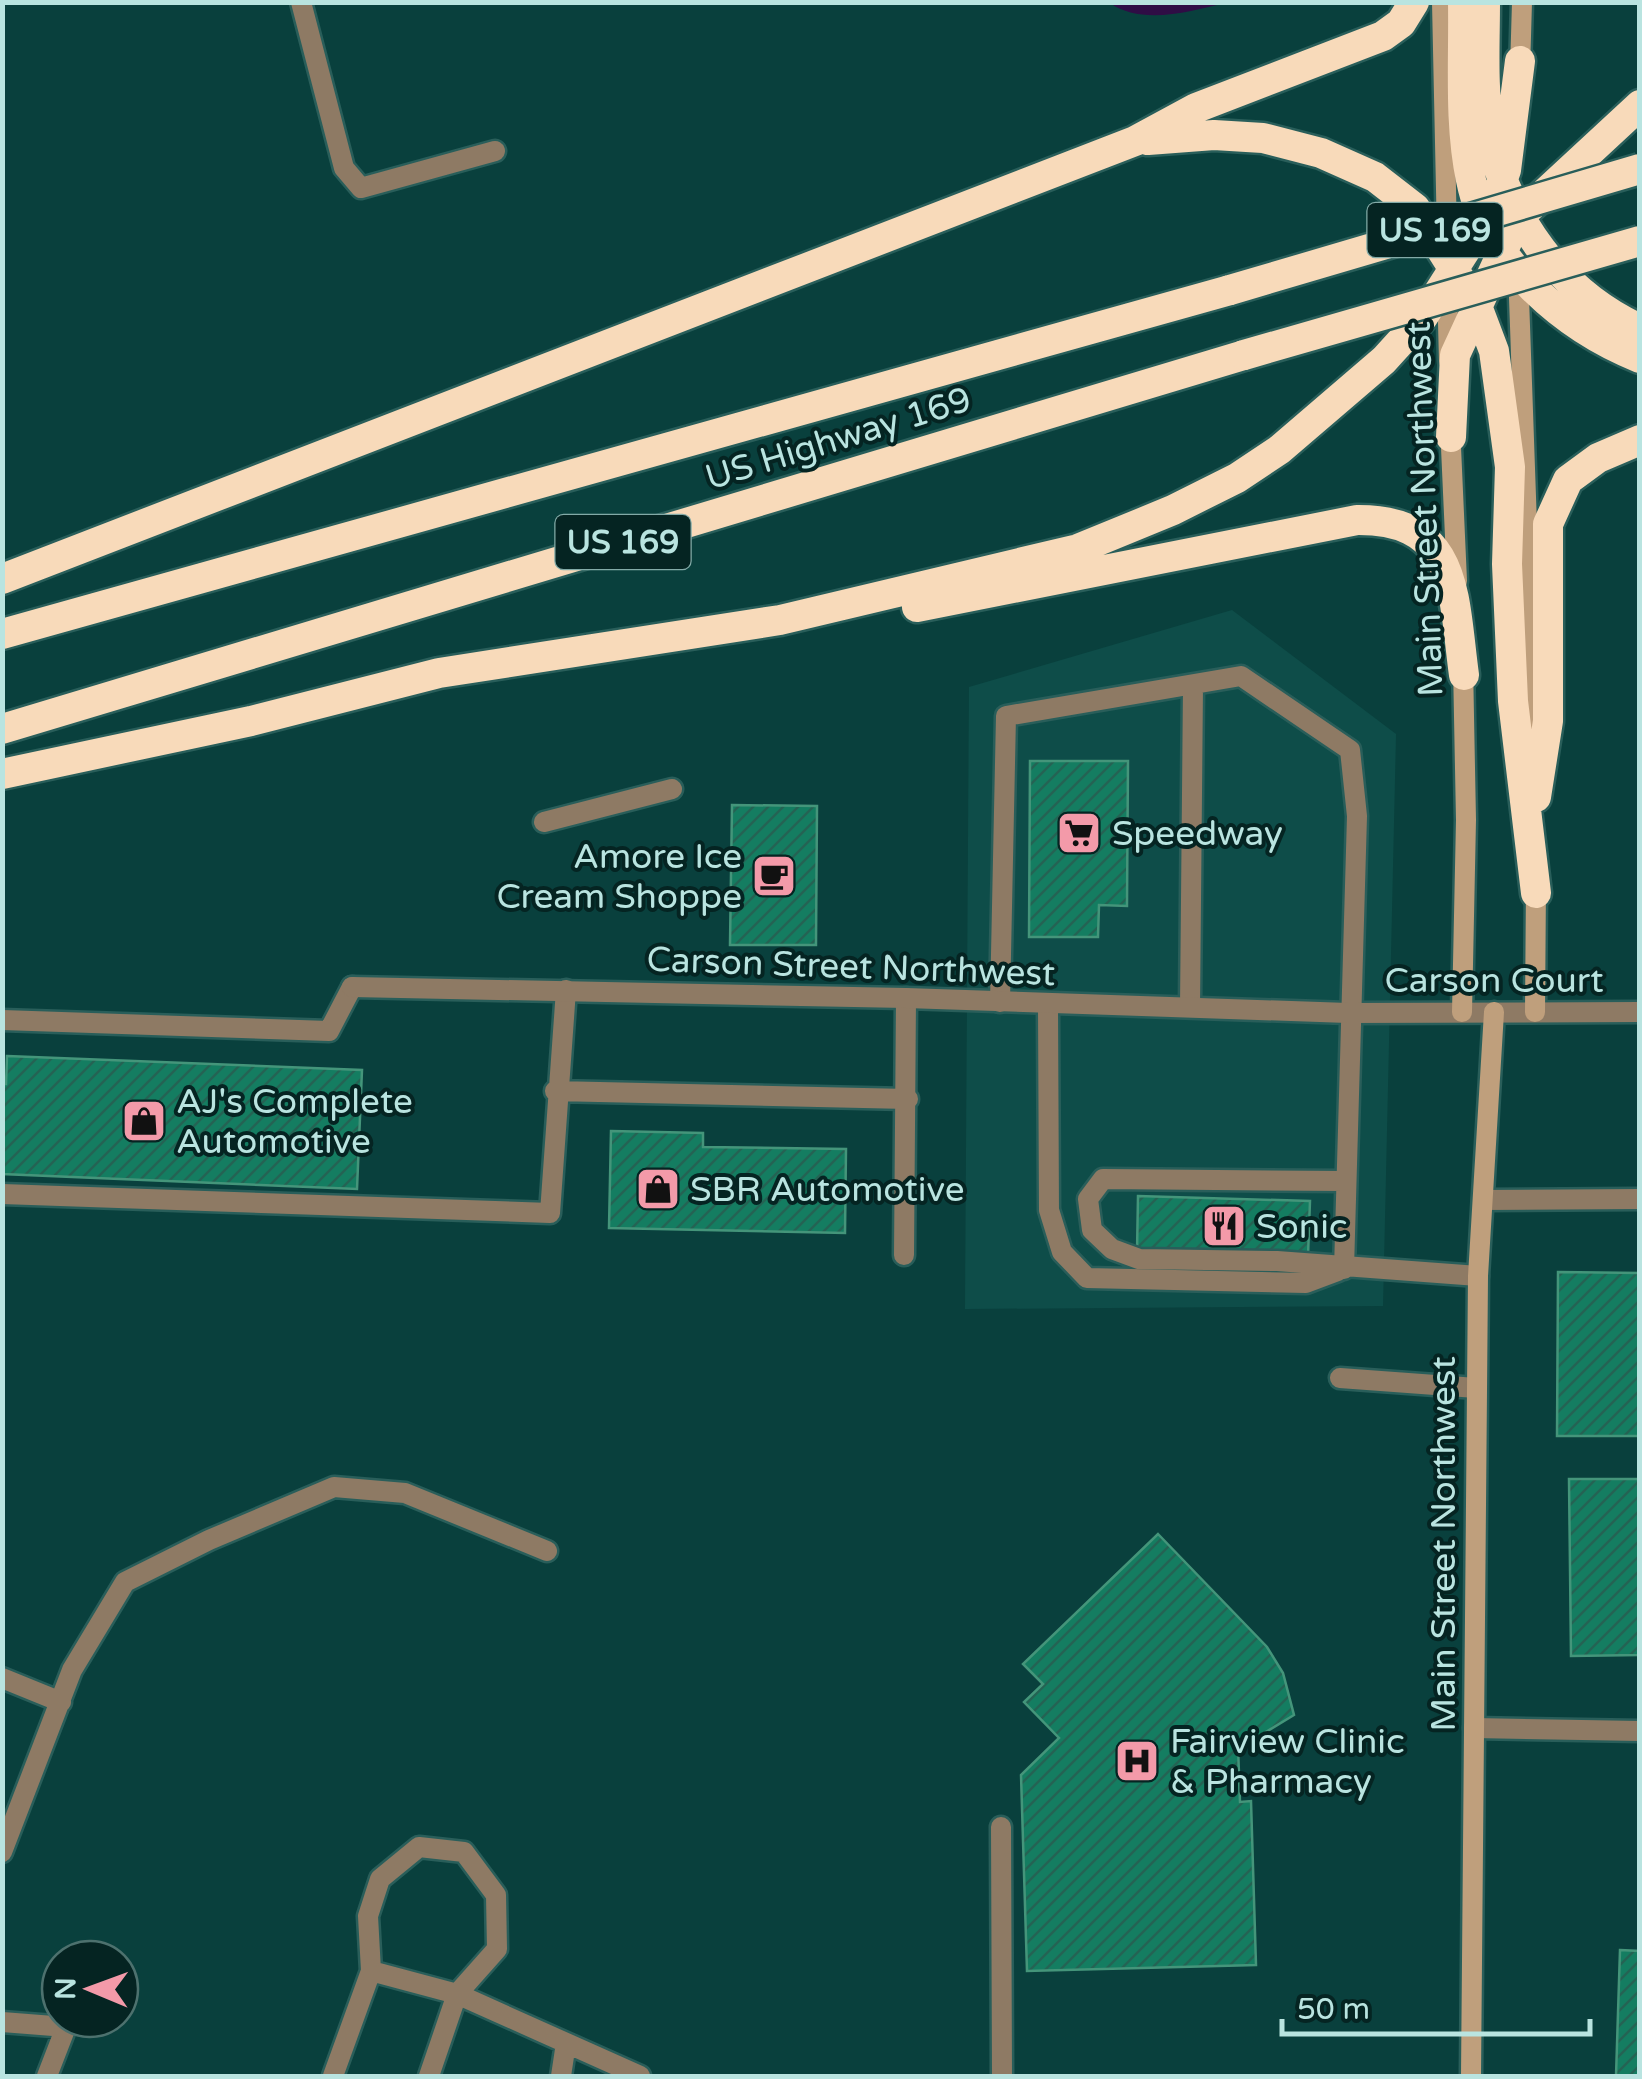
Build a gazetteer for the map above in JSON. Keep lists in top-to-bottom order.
{
  "streets": {
    "highway": ["US 169", "US Highway 169"],
    "main road": ["Main Street Northwest"],
    "street": ["Carson Street Northwest", "Carson Court"]
  },
  "crossings": [
    ["Main Street Northwest", "Carson Court"],
    ["Carson Street Northwest", "Carson Court"]
  ],
  "places": {
    "supermarket": ["Speedway"],
    "cafe": ["Amore Ice Cream Shoppe"],
    "shop": ["AJ's Complete Automotive", "SBR Automotive"],
    "restaurant": ["Sonic"],
    "hospital": ["Fairview Clinic & Pharmacy"]
  },
  "scale_bar": "50 m",
  "north": "left"
}
